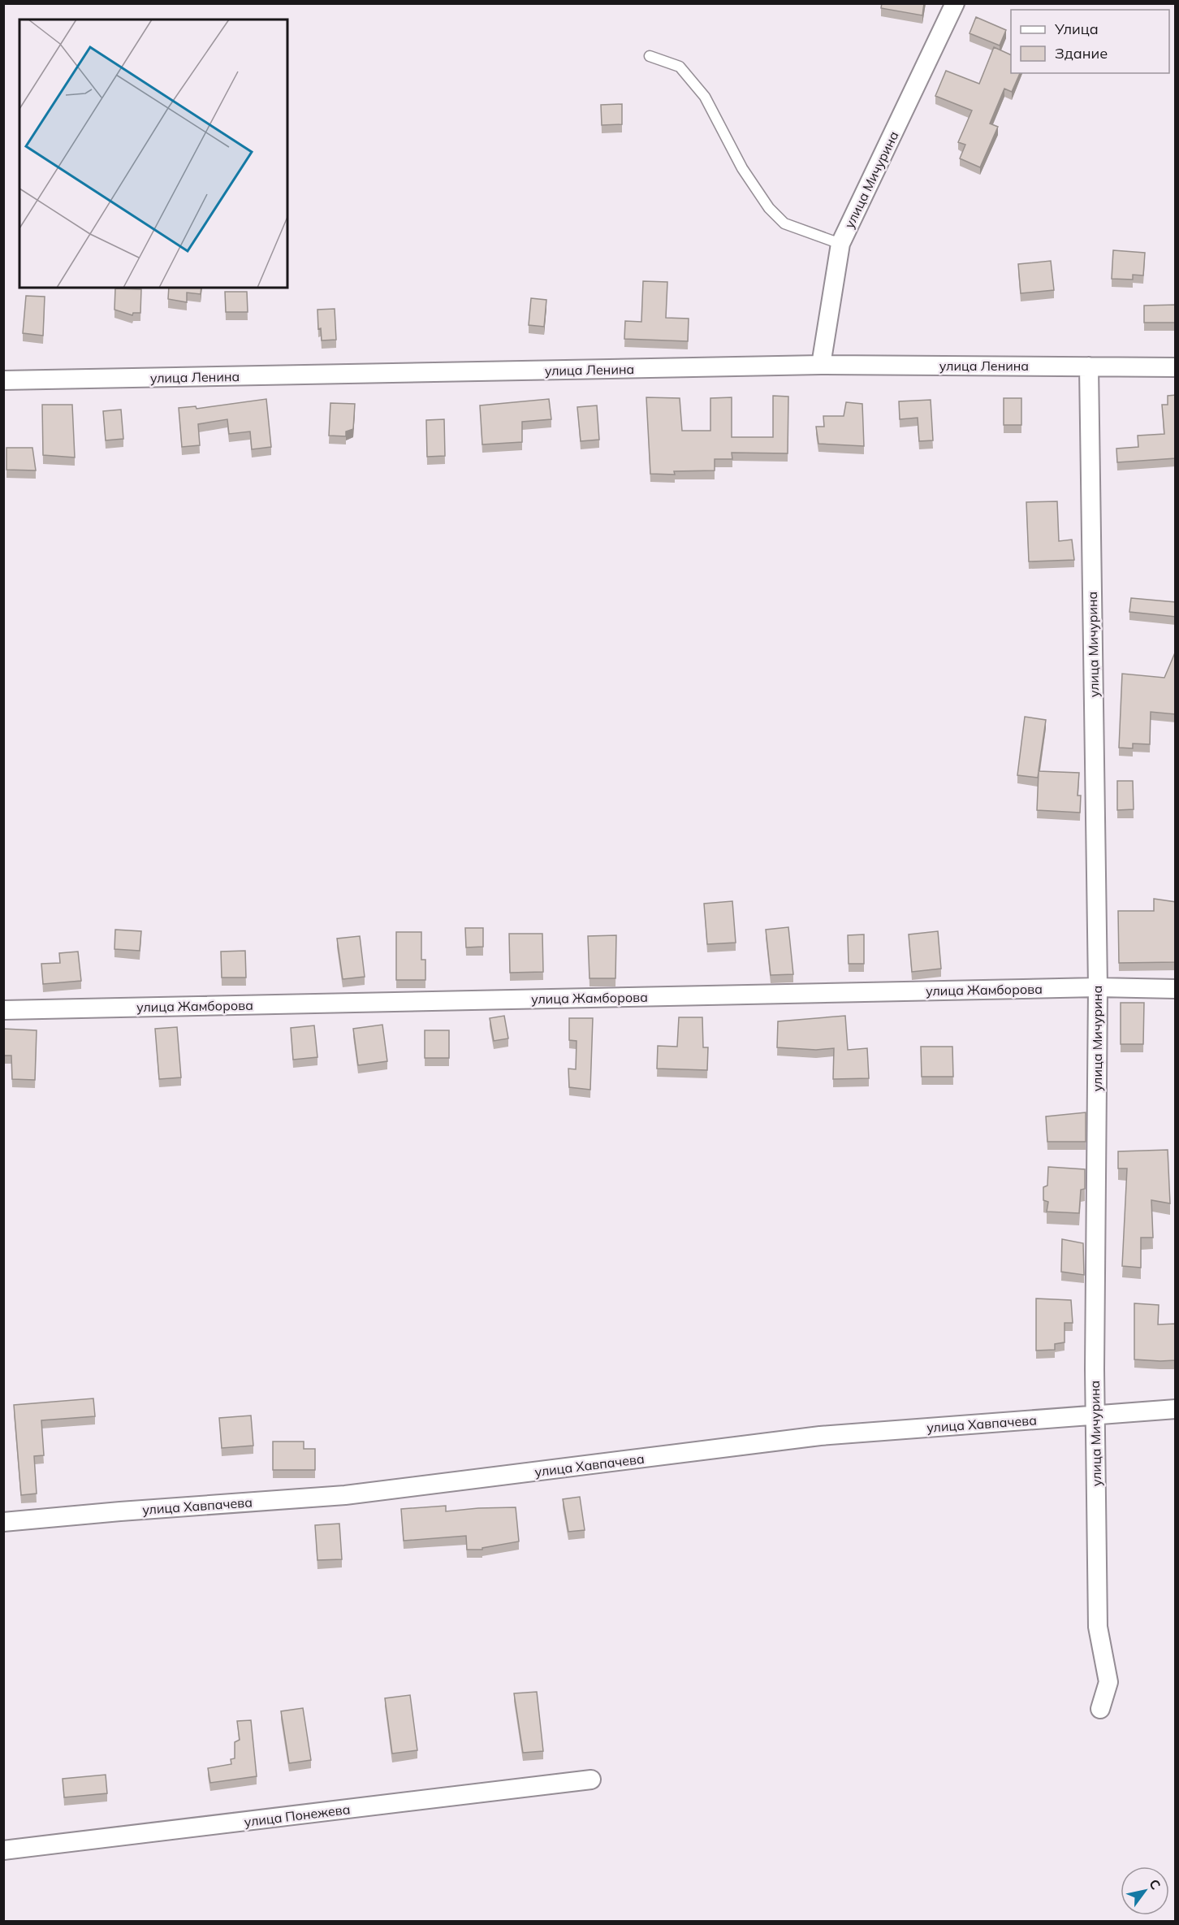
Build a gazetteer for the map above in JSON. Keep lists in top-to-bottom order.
{
  "streets": {
    "street": [
      "улица Мичурина",
      "улица Ленина",
      "улица Жамборова",
      "улица Хавпачева",
      "улица Понежева"
    ]
  },
  "crossings": [
    ["улица Мичурина", "улица Ленина"],
    ["улица Мичурина", "улица Жамборова"],
    ["улица Мичурина", "улица Хавпачева"]
  ],
  "legend": ["Улица", "Здание"],
  "north": "top right"
}
